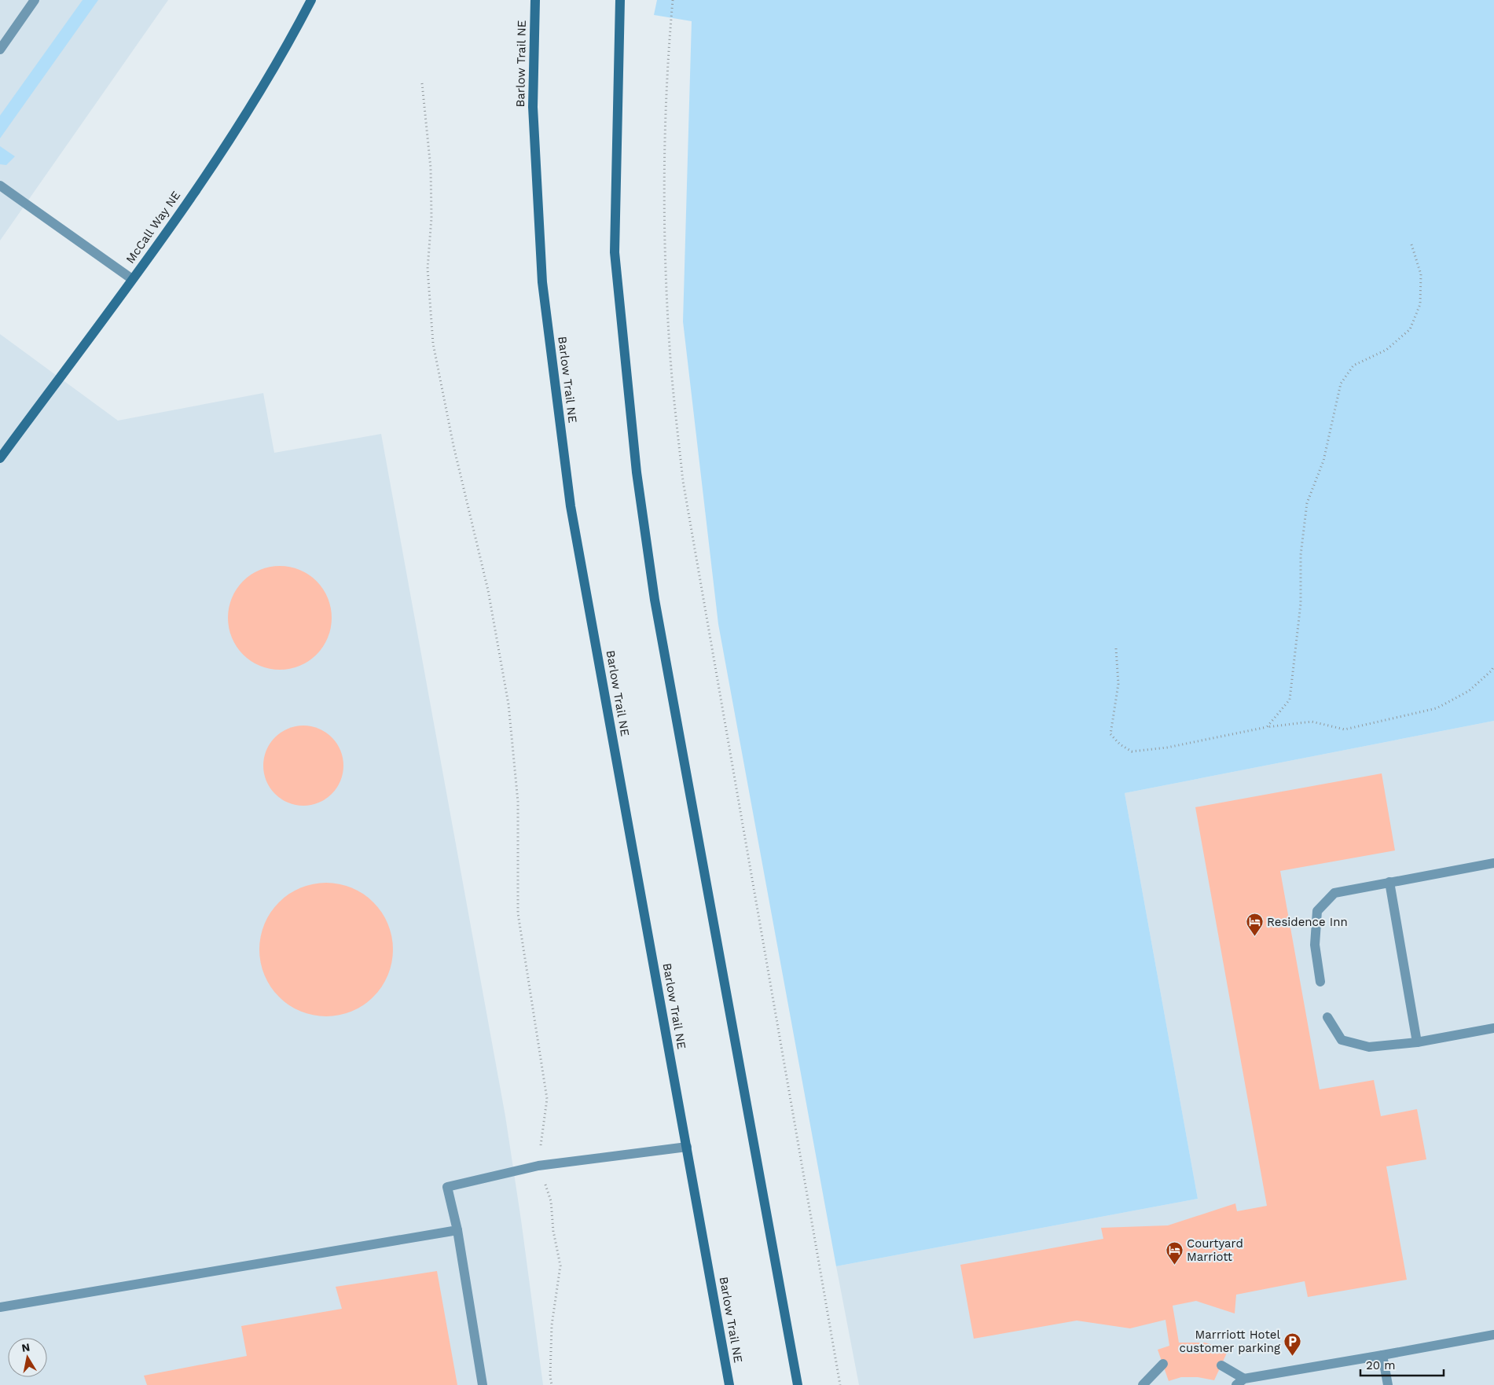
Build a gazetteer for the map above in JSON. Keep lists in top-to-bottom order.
{
  "streets": {
    "street": ["Barlow Trail NE", "McCall Way NE"]
  },
  "places": {
    "hotel": ["Residence Inn", "Courtyard Marriott"],
    "parking": ["Marrriott Hotel customer parking"]
  },
  "scale_bar": "20 m",
  "north": "top"
}
